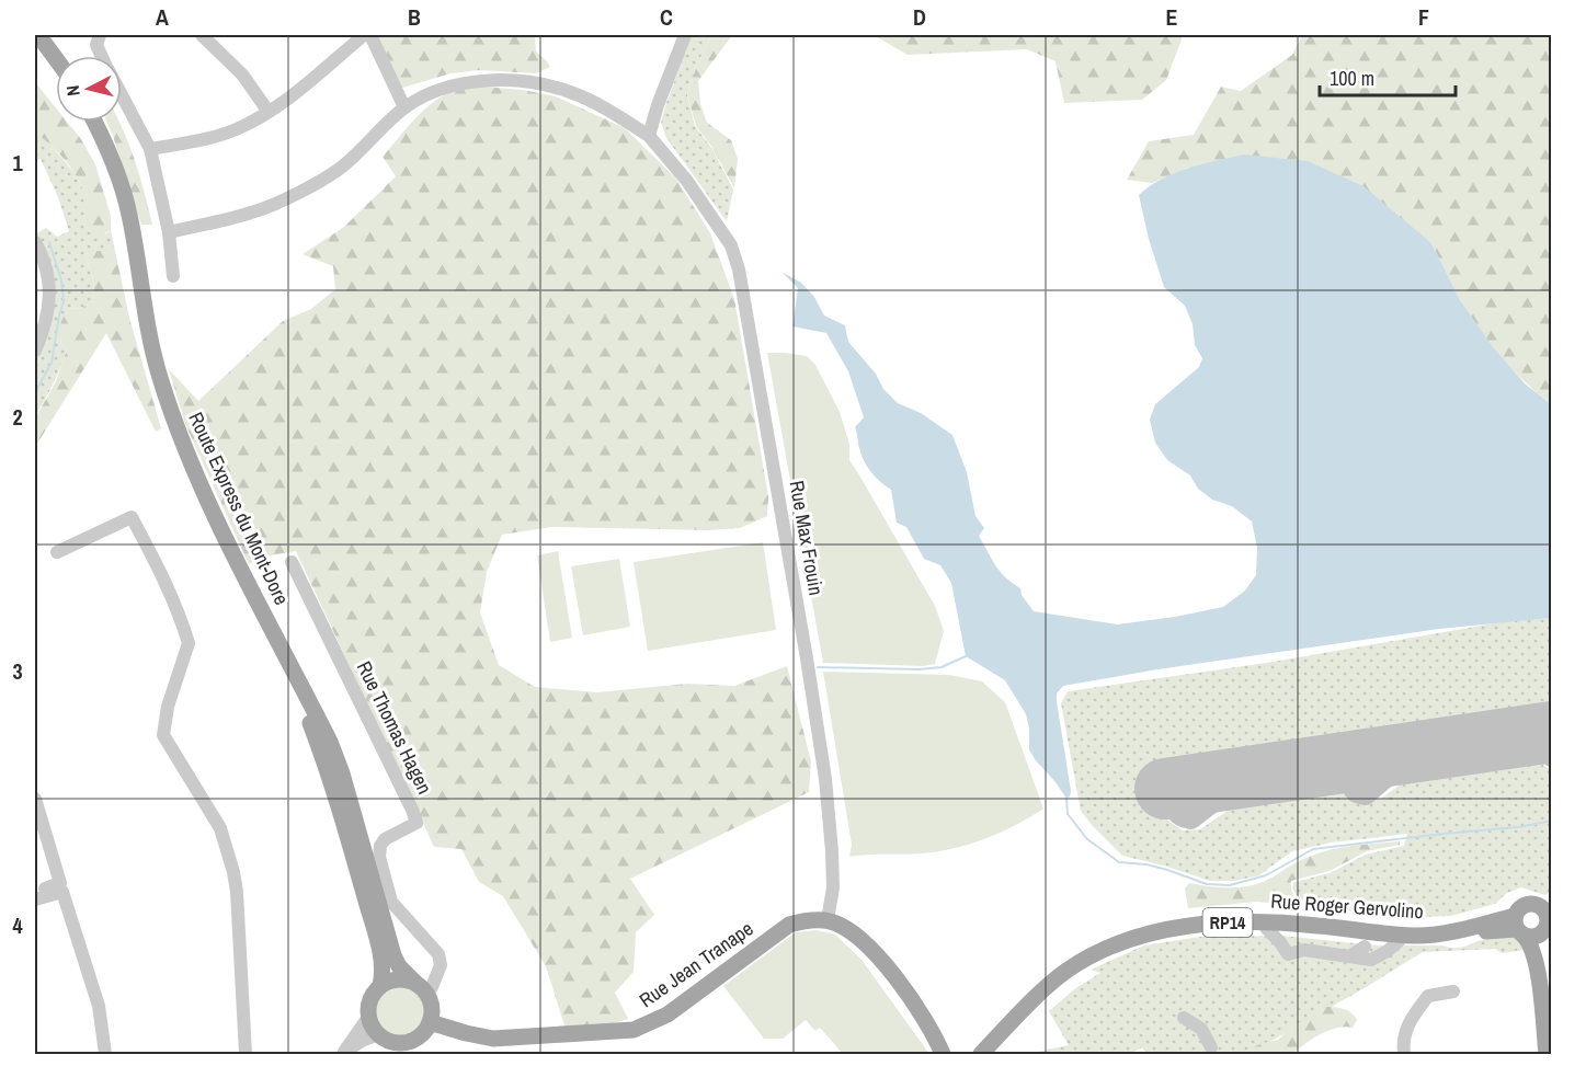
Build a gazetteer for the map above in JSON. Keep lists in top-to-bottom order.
{
  "streets": {
    "main road": [
      "Route Express du Mont-Dore",
      "Rue Roger Gervolino",
      "RP14",
      "Rue Jean Tranape"
    ],
    "street": ["Rue Max Frouin", "Rue Thomas Hagen"]
  },
  "crossings": [
    ["Route Express du Mont-Dore", "Rue Thomas Hagen"],
    ["Route Express du Mont-Dore", "Rue Jean Tranape"],
    ["Rue Max Frouin", "Rue Jean Tranape"],
    ["Rue Thomas Hagen", "Rue Jean Tranape"]
  ],
  "scale_bar": "100 m",
  "north": "left",
  "grid": {
    "columns": [
      "A",
      "B",
      "C",
      "D",
      "E",
      "F"
    ],
    "rows": [
      "1",
      "2",
      "3",
      "4"
    ]
  }
}
